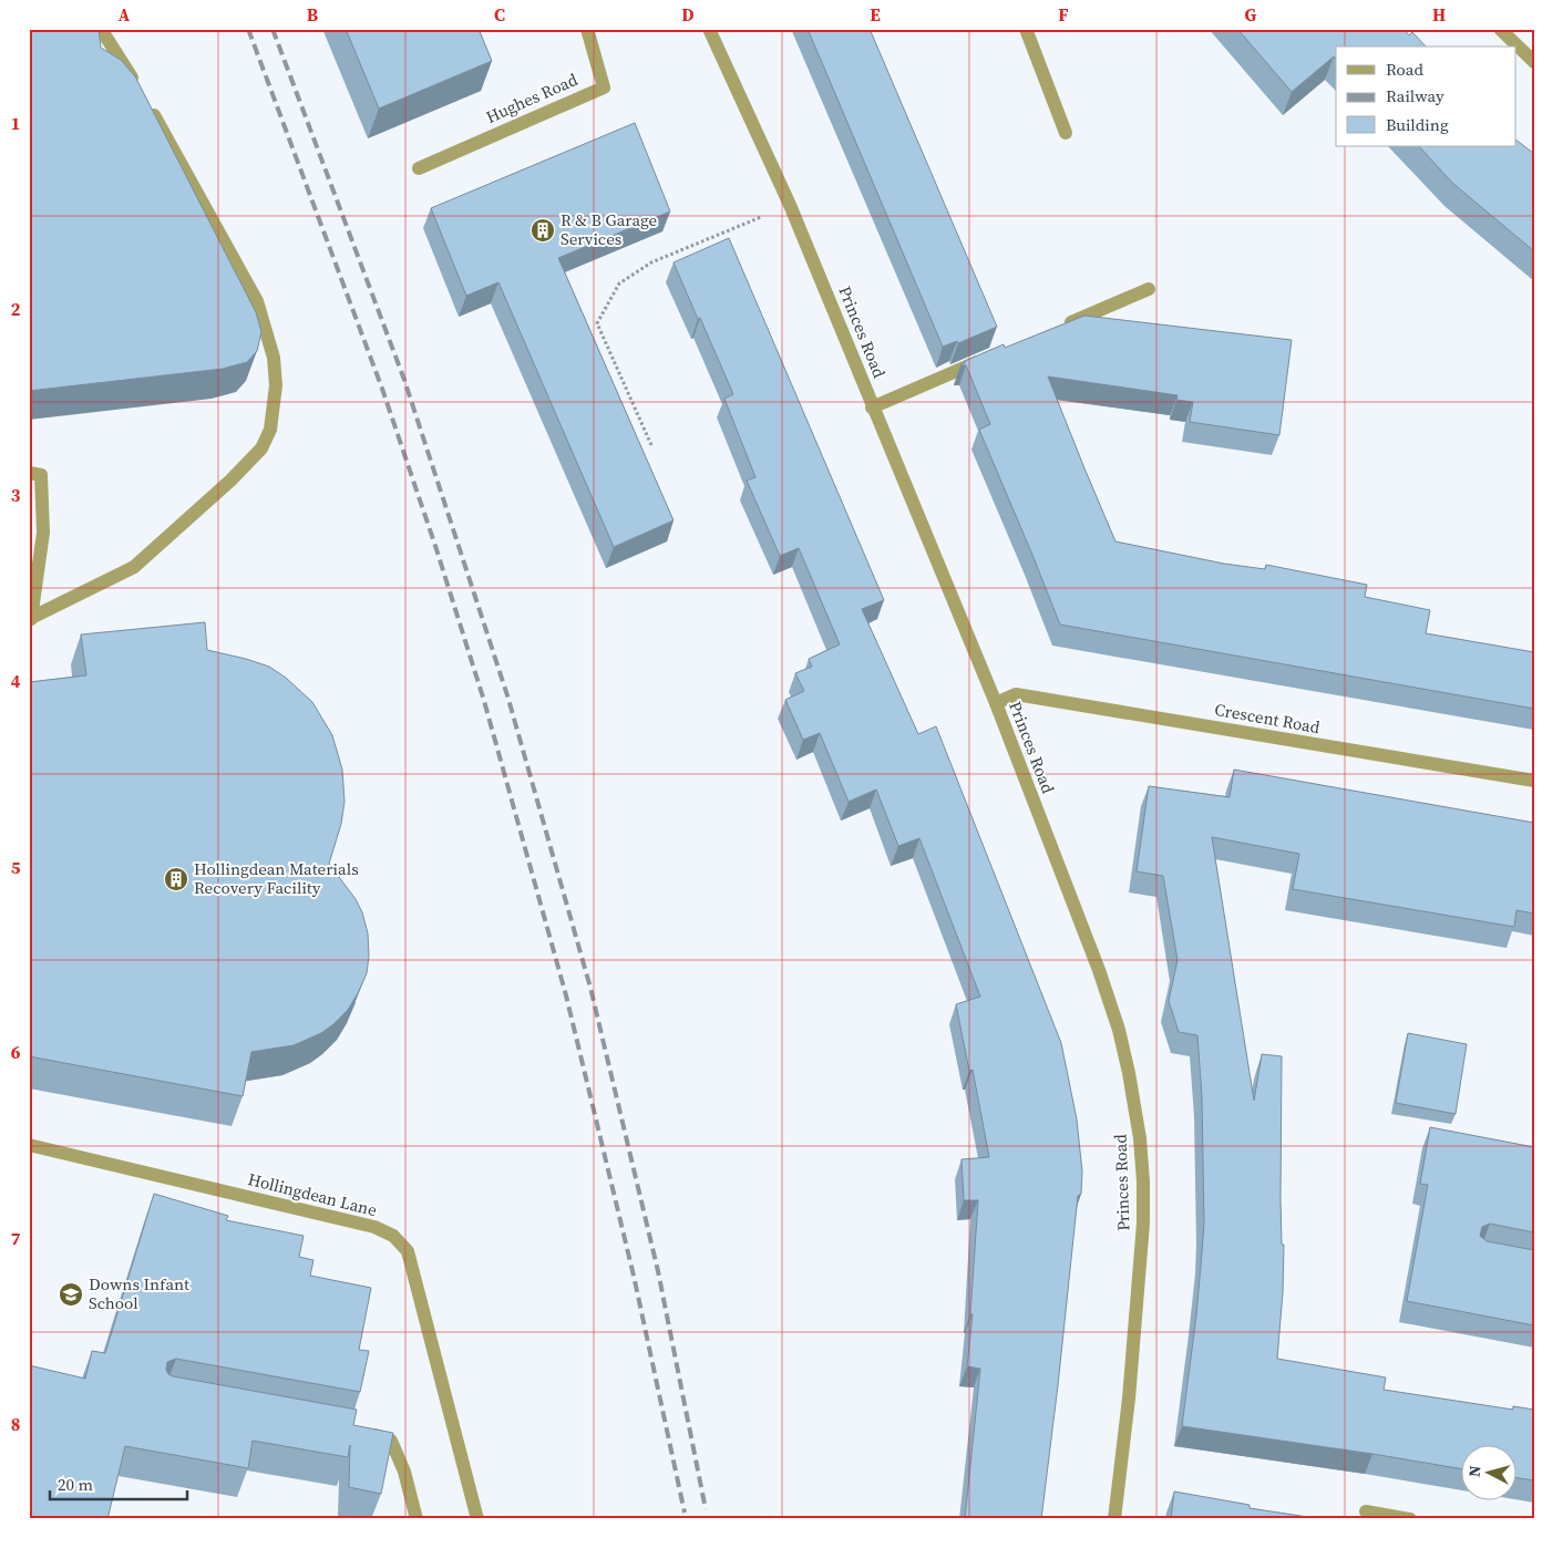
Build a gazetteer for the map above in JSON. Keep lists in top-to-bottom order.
{
  "streets": {
    "street": [
      "Hughes Road",
      "Princes Road",
      "Crescent Road",
      "Hollingdean Lane"
    ]
  },
  "crossings": [
    ["Princes Road", "Crescent Road"]
  ],
  "places": {
    "building": ["R & B Garage Services", "Hollingdean Materials Recovery Facility"],
    "school or university": ["Downs Infant School"]
  },
  "legend": ["Road", "Railway", "Building"],
  "scale_bar": "20 m",
  "north": "left",
  "grid": {
    "columns": [
      "A",
      "B",
      "C",
      "D",
      "E",
      "F",
      "G",
      "H"
    ],
    "rows": [
      "1",
      "2",
      "3",
      "4",
      "5",
      "6",
      "7",
      "8"
    ]
  }
}
